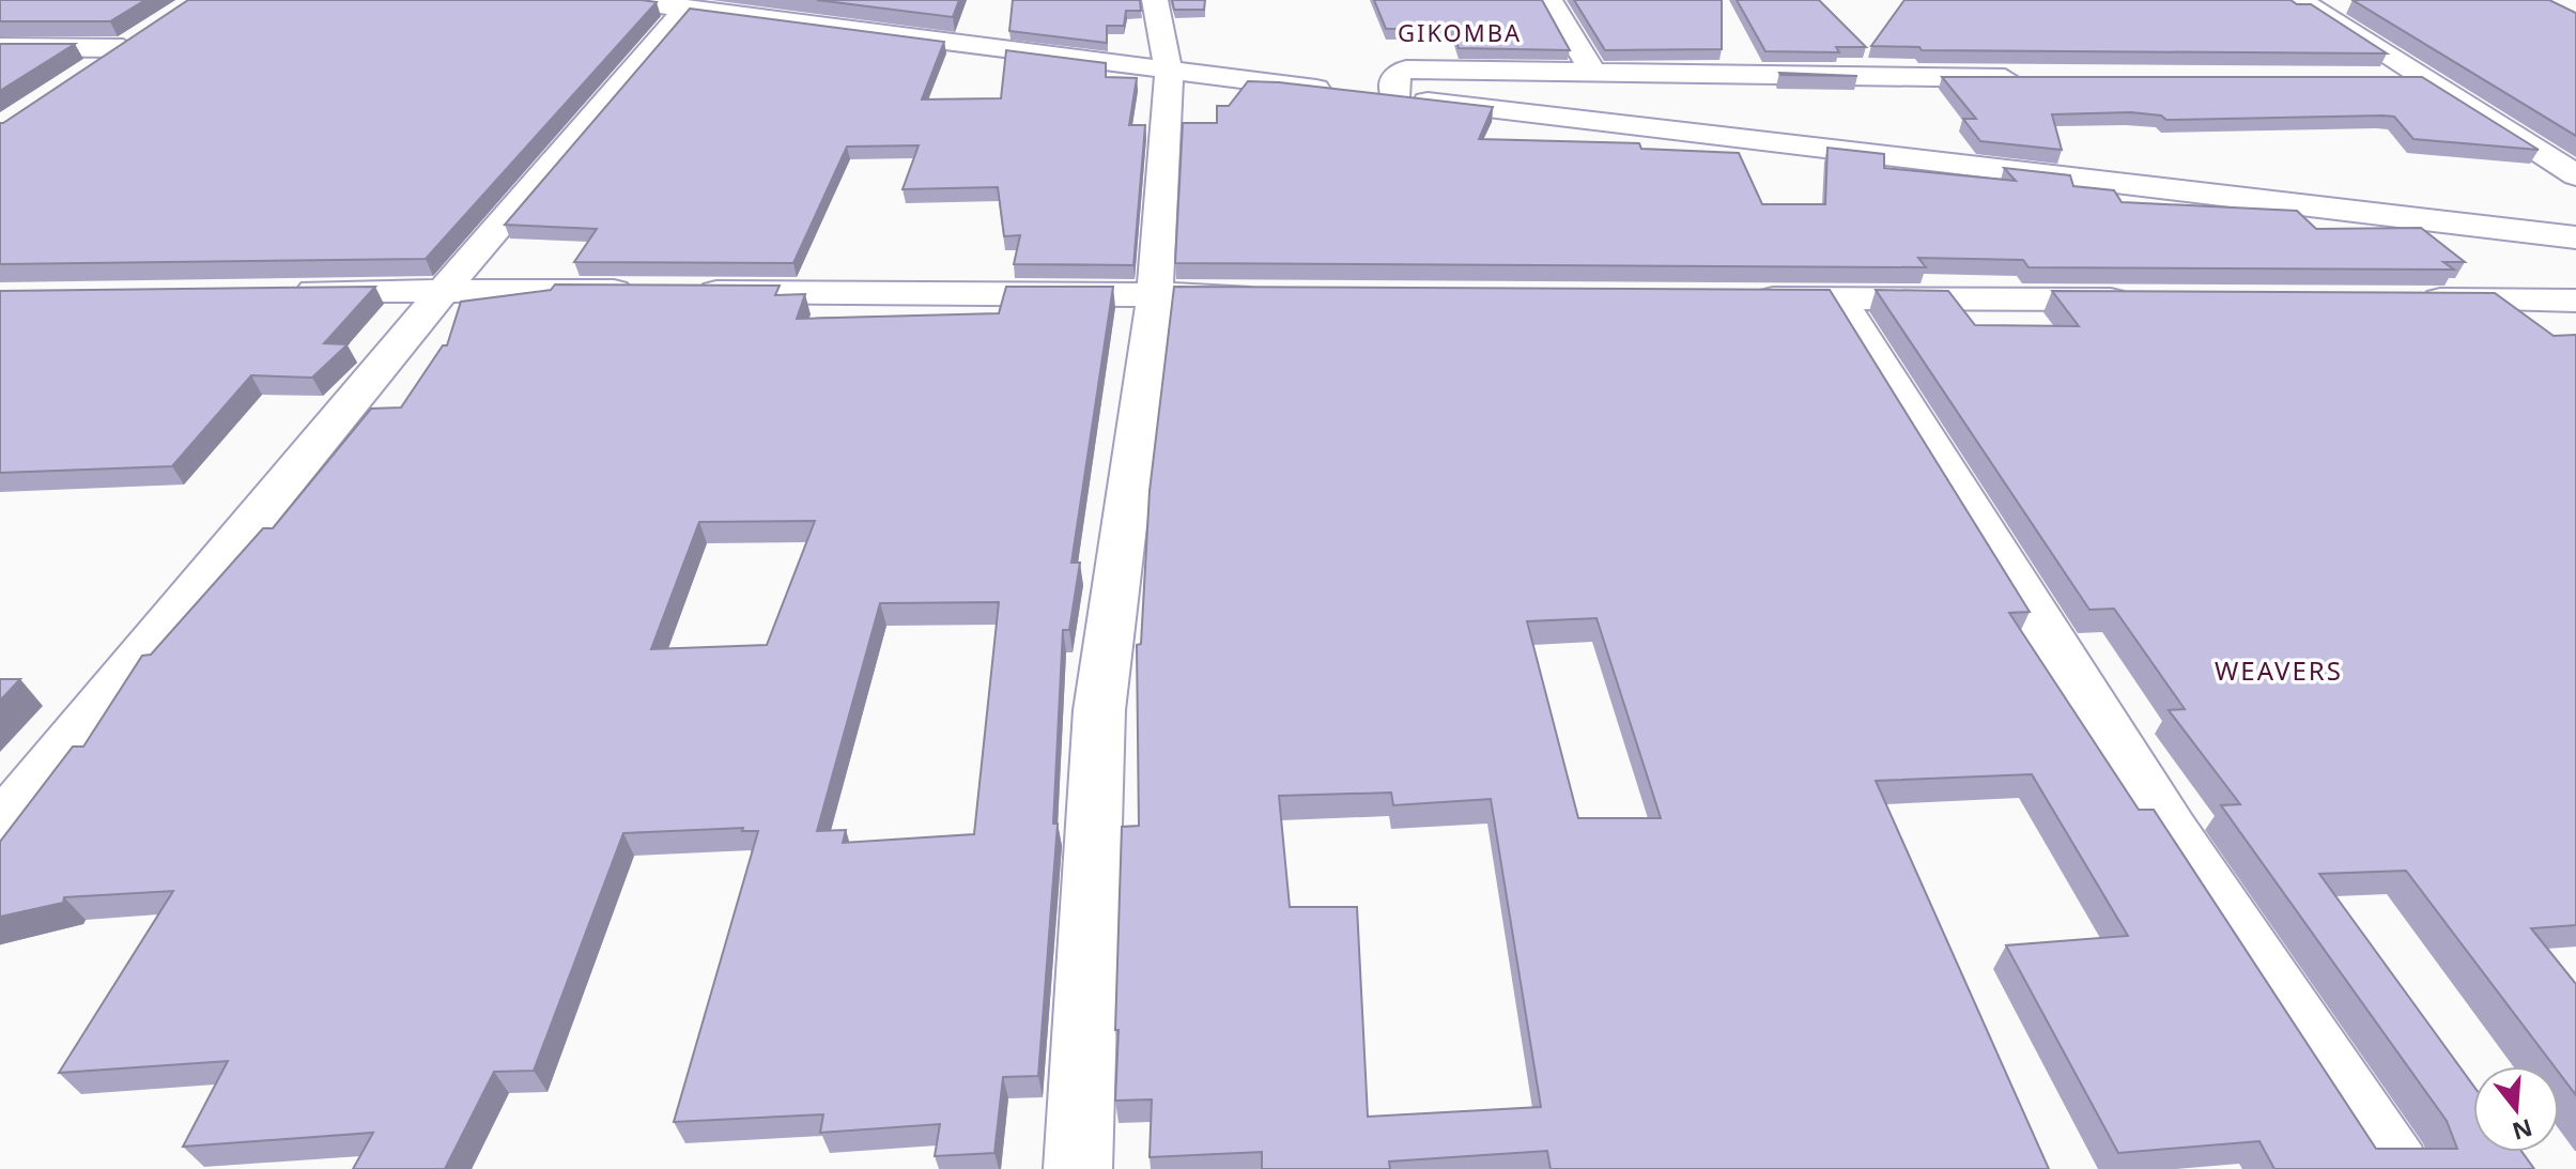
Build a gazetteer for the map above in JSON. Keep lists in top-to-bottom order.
{
  "districts": ["GIKOMBA", "WEAVERS"],
  "north": "bottom"
}
